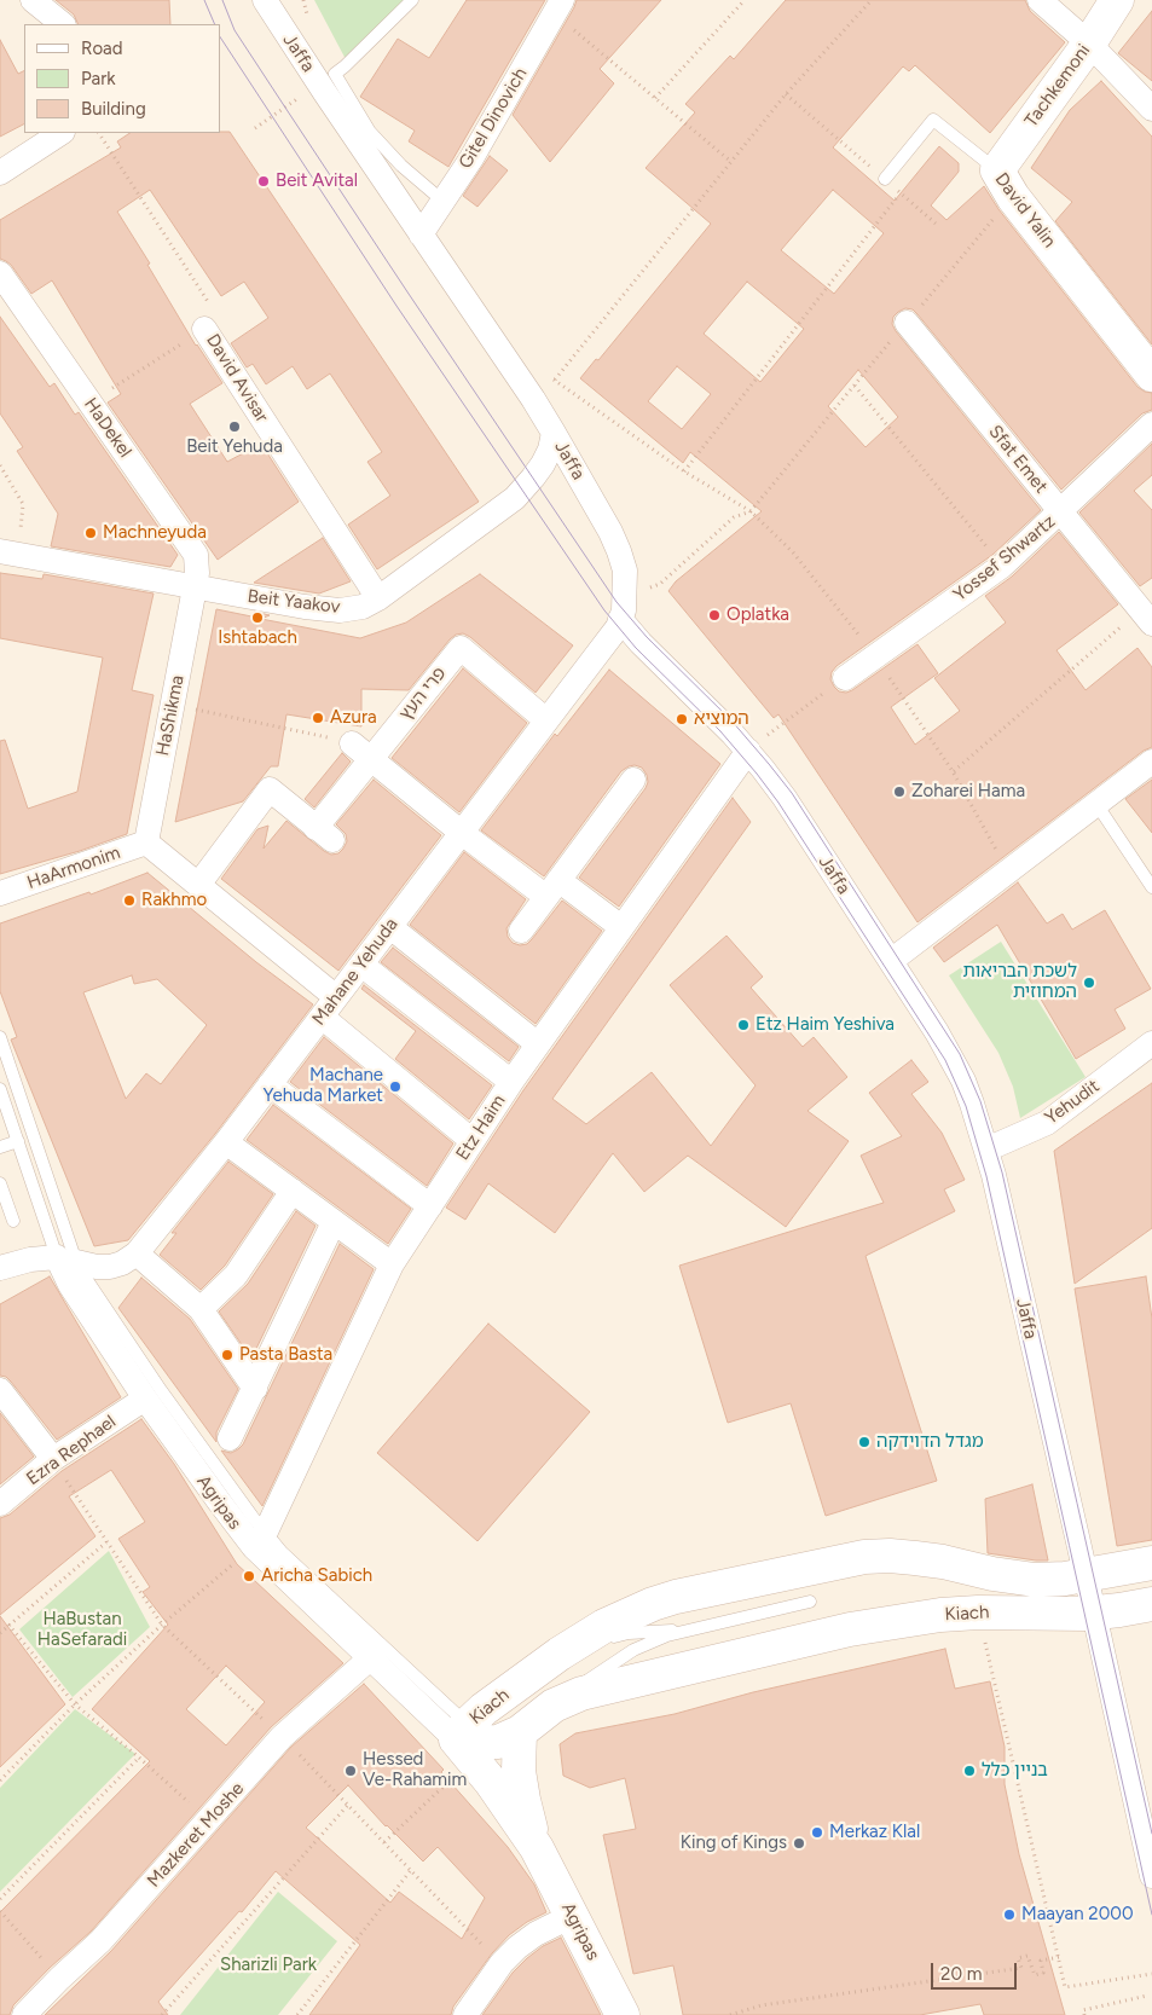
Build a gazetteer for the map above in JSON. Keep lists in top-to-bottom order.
{
  "streets": {
    "street": [
      "Jaffa",
      "Tachkemoni",
      "Gitel Dinovich",
      "David Yalin",
      "David Avisar",
      "HaDekel",
      "Sfat Emet",
      "Yossef Shwartz",
      "Beit Yaakov",
      "פרי העץ",
      "HaShikma",
      "HaArmonim",
      "Mahane Yehuda",
      "Yehudit",
      "Etz Haim",
      "Ezra Rephael",
      "Agripas",
      "Kiach",
      "Mazkeret Moshe"
    ]
  },
  "crossings": [
    ["Jaffa", "Gitel Dinovich"],
    ["Jaffa", "Beit Yaakov"],
    ["Jaffa", "Mahane Yehuda"],
    ["Jaffa", "Yehudit"],
    ["Jaffa", "Etz Haim"],
    ["Jaffa", "Kiach"],
    ["Tachkemoni", "David Yalin"],
    ["David Avisar", "Beit Yaakov"],
    ["HaDekel", "Beit Yaakov"],
    ["HaDekel", "HaShikma"],
    ["Sfat Emet", "Yossef Shwartz"],
    ["Beit Yaakov", "HaShikma"],
    ["פרי העץ", "Mahane Yehuda"],
    ["HaShikma", "HaArmonim"],
    ["Mahane Yehuda", "Agripas"],
    ["Etz Haim", "Agripas"],
    ["Ezra Rephael", "Agripas"],
    ["Agripas", "Kiach"],
    ["Agripas", "Mazkeret Moshe"]
  ],
  "parks": ["HaBustan HaSefaradi", "Sharizli Park"],
  "places": [
    "Beit Avital",
    "Beit Yehuda",
    "Machneyuda",
    "Oplatka",
    "Ishtabach",
    "Azura",
    "המוציא",
    "Zoharei Hama",
    "Rakhmo",
    "לשכת הבריאות המחוזית",
    "Etz Haim Yeshiva",
    "Machane Yehuda Market",
    "Pasta Basta",
    "מגדל הדוידקה",
    "Aricha Sabich",
    "Hessed Ve-Rahamim",
    "בניין כלל",
    "Merkaz Klal",
    "King of Kings",
    "Maayan 2000"
  ],
  "legend": ["Road", "Park", "Building"],
  "scale_bar": "20 m"
}
